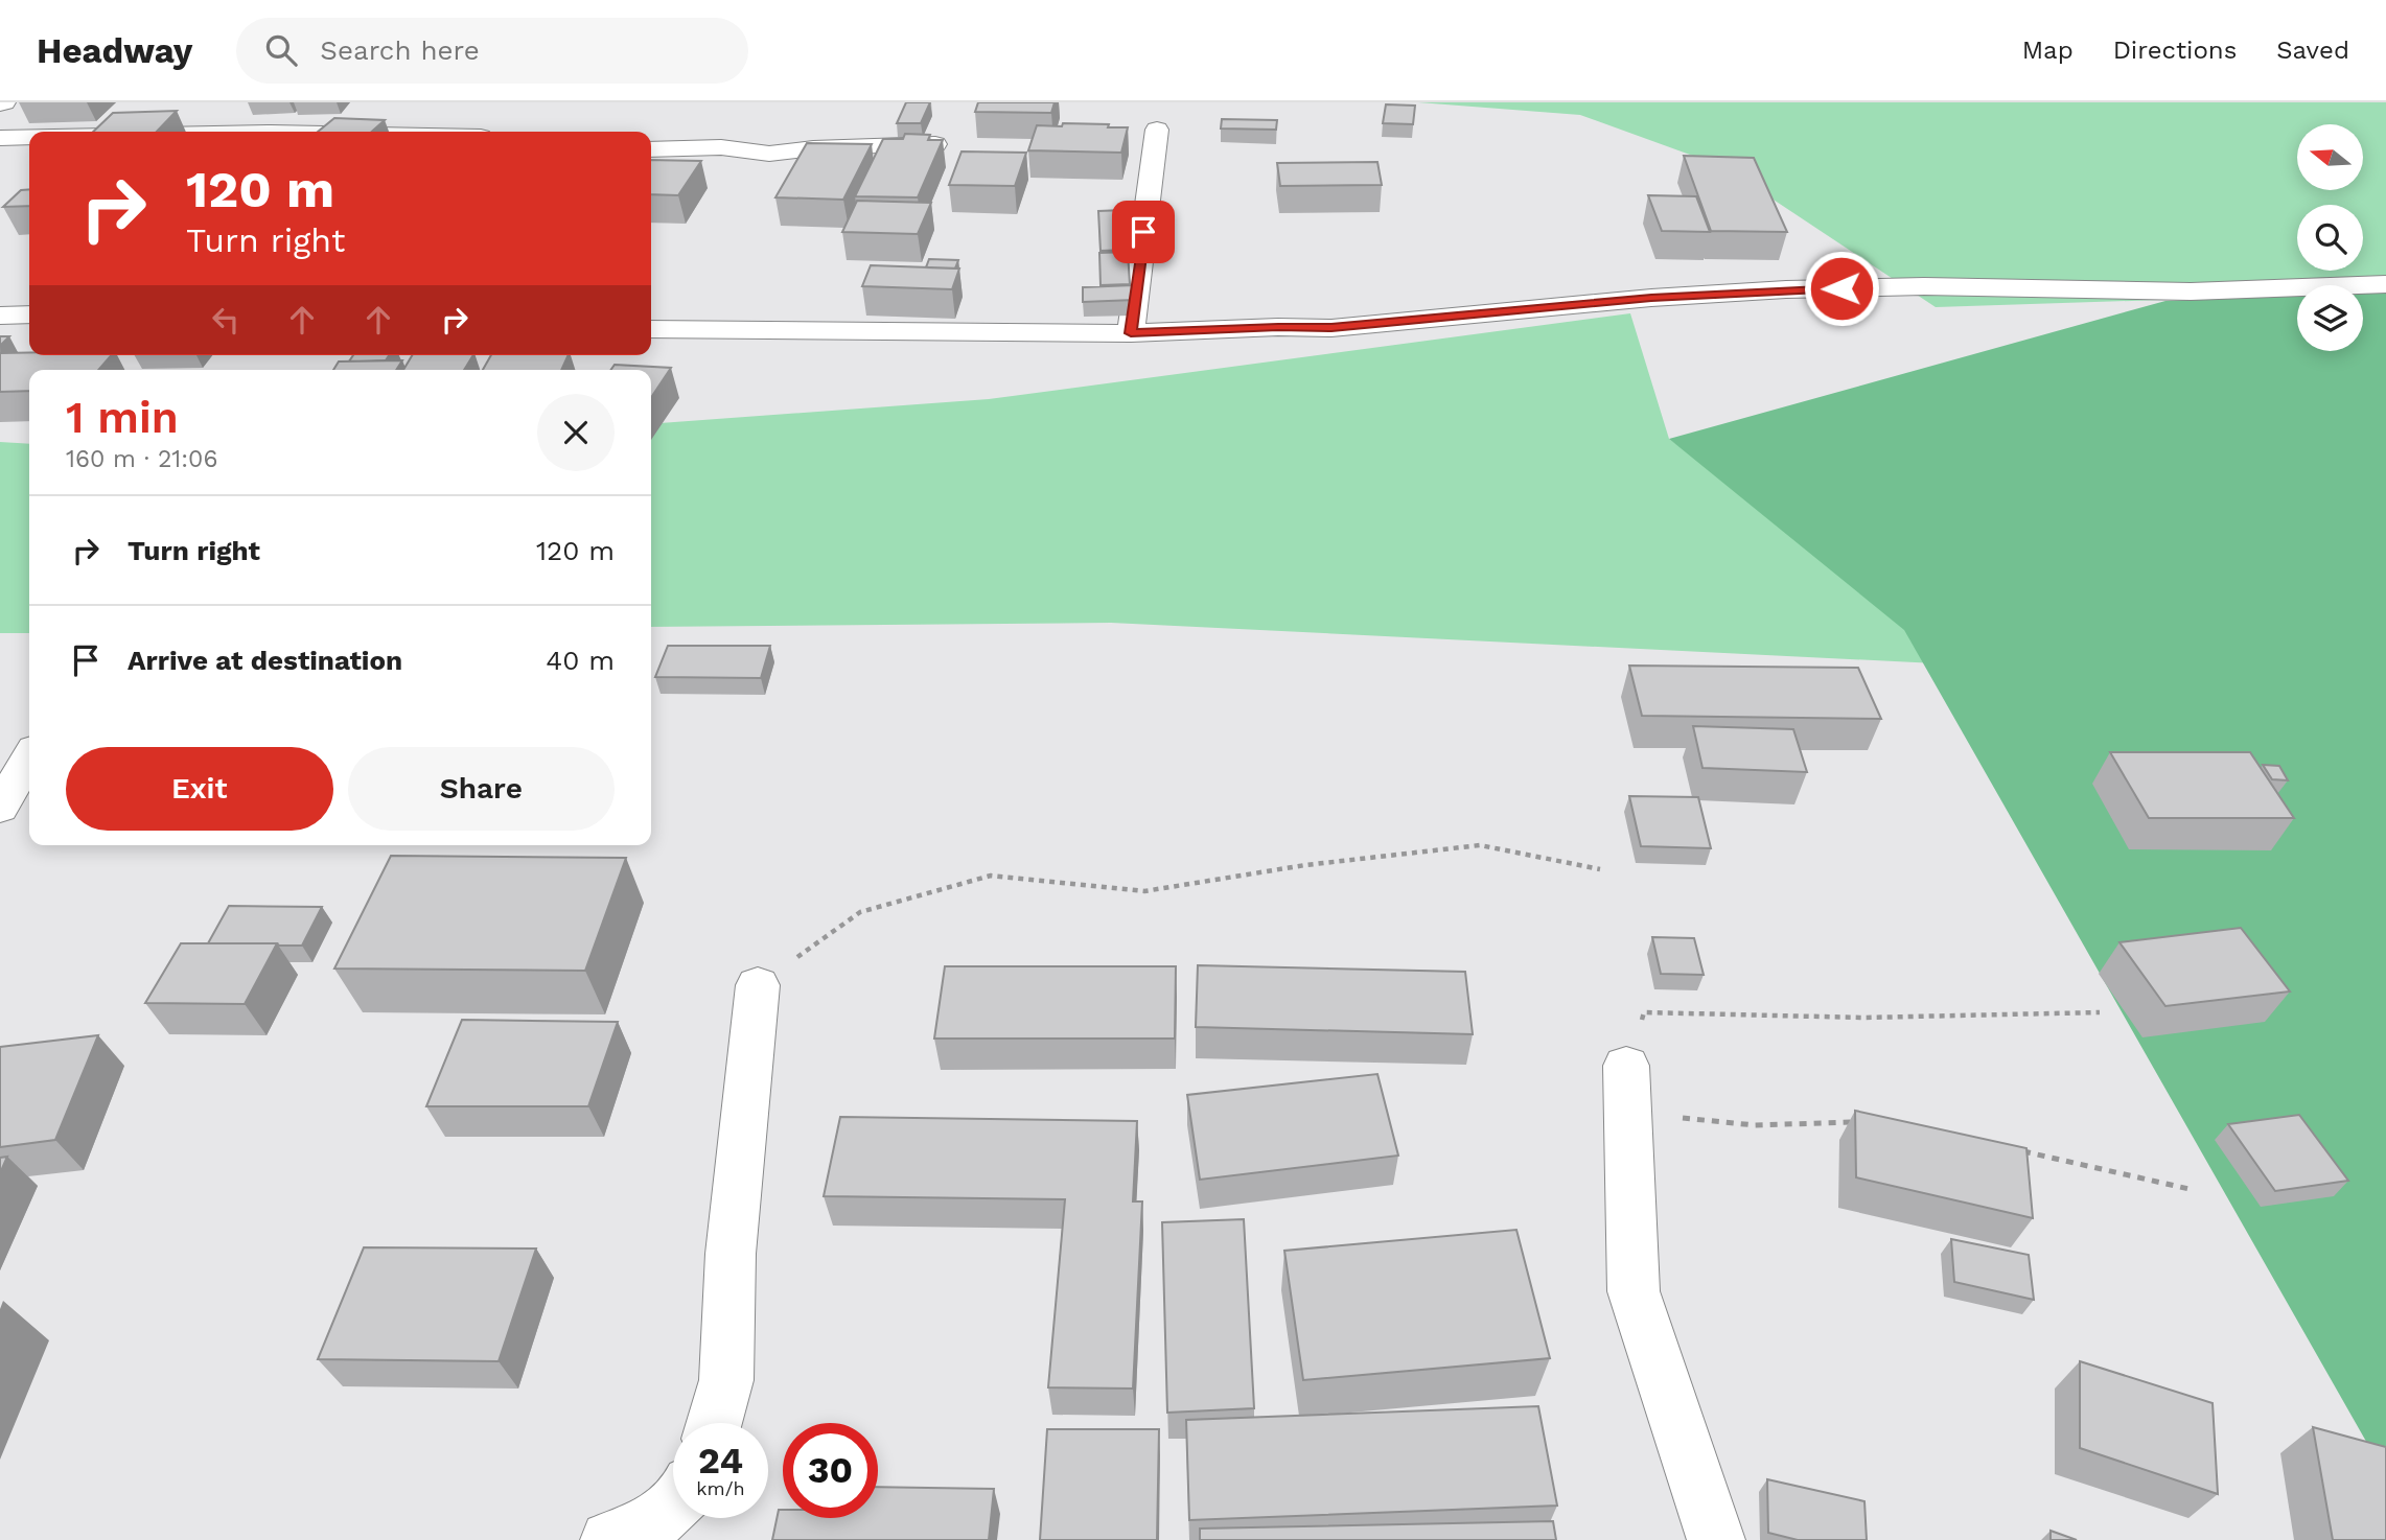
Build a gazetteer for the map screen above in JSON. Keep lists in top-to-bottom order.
{
  "north": "left",
  "page": {
    "header": "Headway",
    "search": "Search here",
    "nav": ["Map", "Directions", "Saved"],
    "turn": ["120 m", "Turn right"],
    "heading": ["1 min", "160 m · 21:06"],
    "list": [
      {
        "name": "Turn right",
        "value": "120 m"
      },
      {
        "name": "Arrive at destination",
        "value": "40 m"
      }
    ],
    "buttons": ["Exit", "Share"],
    "speed": "24 km/h",
    "limit": "30"
  }
}
